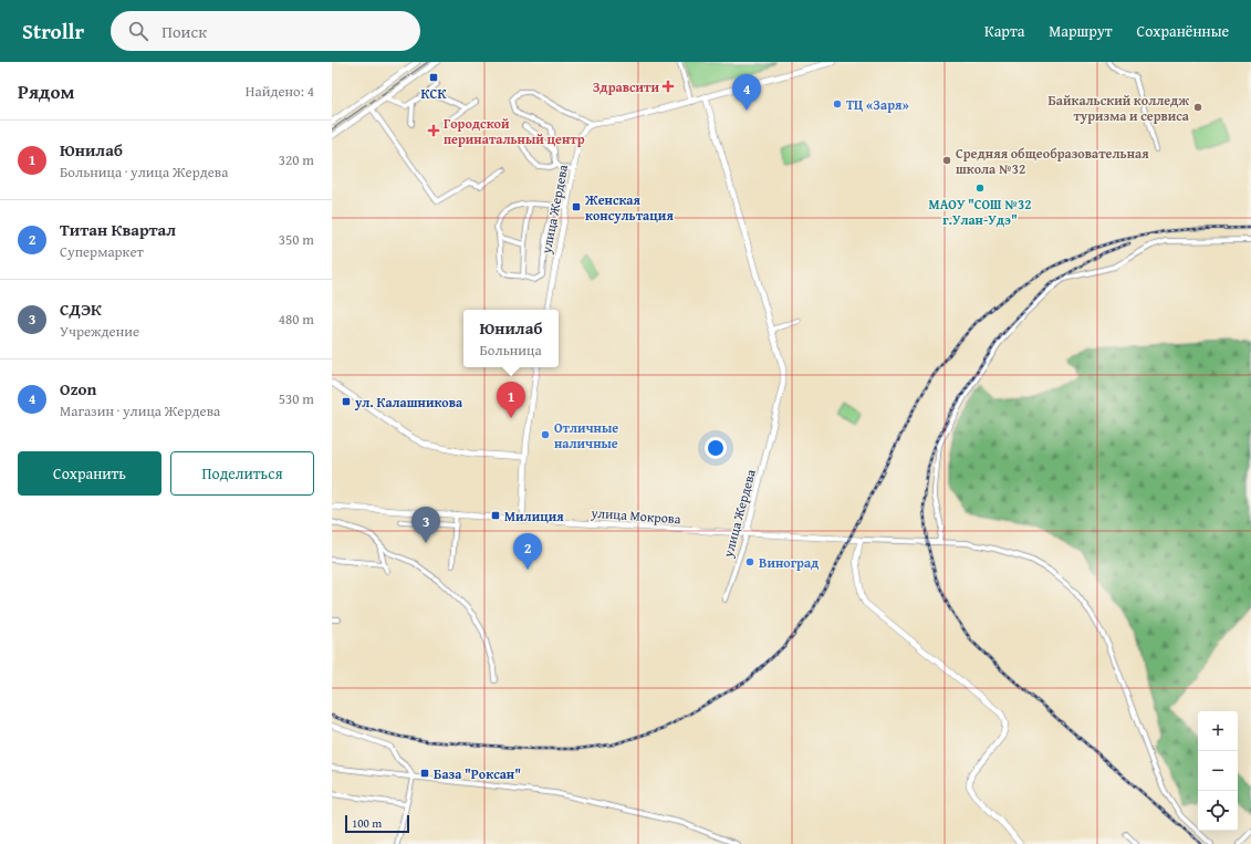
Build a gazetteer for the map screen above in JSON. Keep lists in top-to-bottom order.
{
  "streets": {
    "main road": ["улица Жердева", "улица Мокрова"]
  },
  "crossings": [
    ["улица Жердева", "улица Мокрова"]
  ],
  "places": {
    "transit": [
      "КСК",
      "Женская консультация",
      "ул. Калашникова",
      "Милиция",
      "База \"Роксан\""
    ],
    "health": ["Здравсити", "Городской перинатальный центр"],
    "other": [
      "ТЦ «Заря»",
      "Байкальский колледж туризма и сервиса",
      "Средняя общеобразовательная школа №32",
      "МАОУ \"СОШ №32 г.Улан-Удэ\"",
      "Отличные наличные",
      "Виноград"
    ]
  },
  "scale_bar": "100 m",
  "page": {
    "header": "Strollr",
    "search": "Поиск",
    "nav": ["Карта", "Маршрут", "Сохранённые"],
    "heading": ["Рядом", "Найдено: 4"],
    "pins": [
      "4",
      "1",
      "3",
      "2"
    ],
    "list": [
      {
        "mark": "1",
        "name": "Юнилаб",
        "note": "Больница · улица Жердева",
        "value": "320 m"
      },
      {
        "mark": "2",
        "name": "Титан Квартал",
        "note": "Супермаркет",
        "value": "350 m"
      },
      {
        "mark": "3",
        "name": "СДЭК",
        "note": "Учреждение",
        "value": "480 m"
      },
      {
        "mark": "4",
        "name": "Ozon",
        "note": "Магазин · улица Жердева",
        "value": "530 m"
      }
    ],
    "popup": ["Юнилаб", "Больница"],
    "buttons": ["Сохранить", "Поделиться"],
    "map_buttons": ["+", "−"],
    "scale": "100 m"
  }
}
